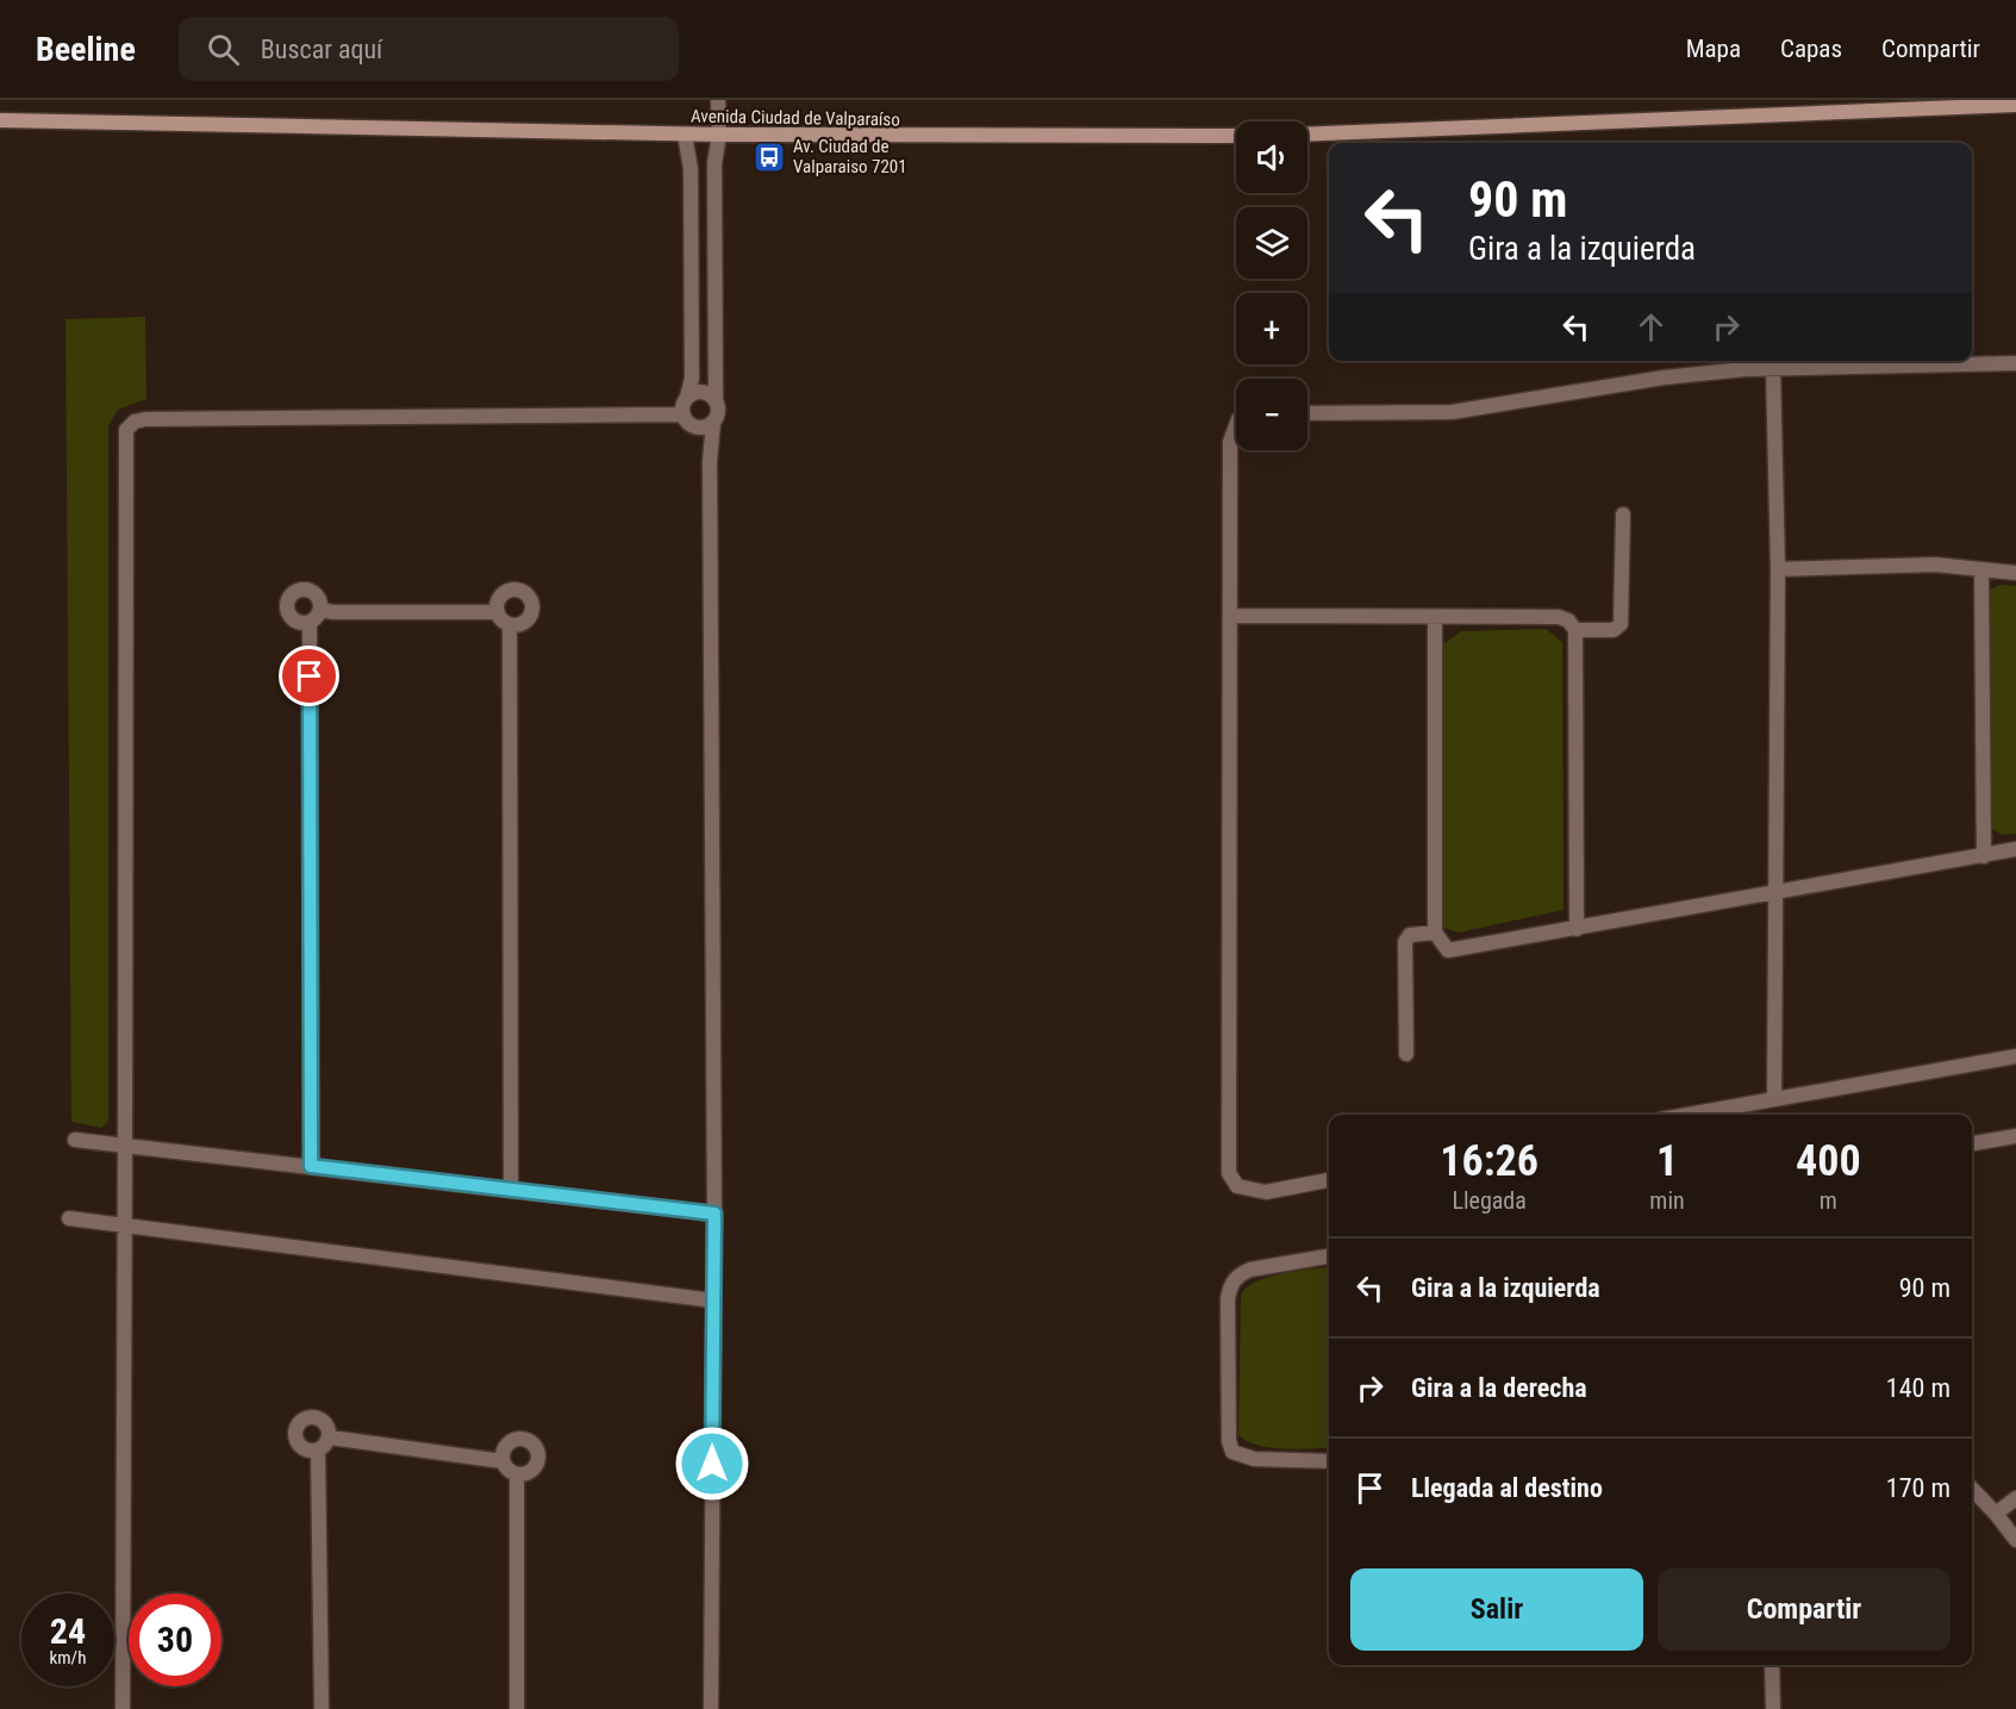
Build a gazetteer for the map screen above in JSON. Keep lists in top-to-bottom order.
{
  "streets": {
    "main road": ["Avenida Ciudad de Valparaíso"]
  },
  "places": {
    "bus stop": ["Av. Ciudad de Valparaiso 7201"]
  },
  "page": {
    "header": "Beeline",
    "search": "Buscar aquí",
    "nav": ["Mapa", "Capas", "Compartir"],
    "map_buttons": ["+", "−"],
    "turn": ["90 m", "Gira a la izquierda"],
    "eta": [
      "16:26",
      "Llegada",
      "1",
      "min",
      "400",
      "m"
    ],
    "list": [
      {
        "name": "Gira a la izquierda",
        "value": "90 m"
      },
      {
        "name": "Gira a la derecha",
        "value": "140 m"
      },
      {
        "name": "Llegada al destino",
        "value": "170 m"
      }
    ],
    "buttons": ["Salir", "Compartir"],
    "speed": "24 km/h",
    "limit": "30"
  }
}
